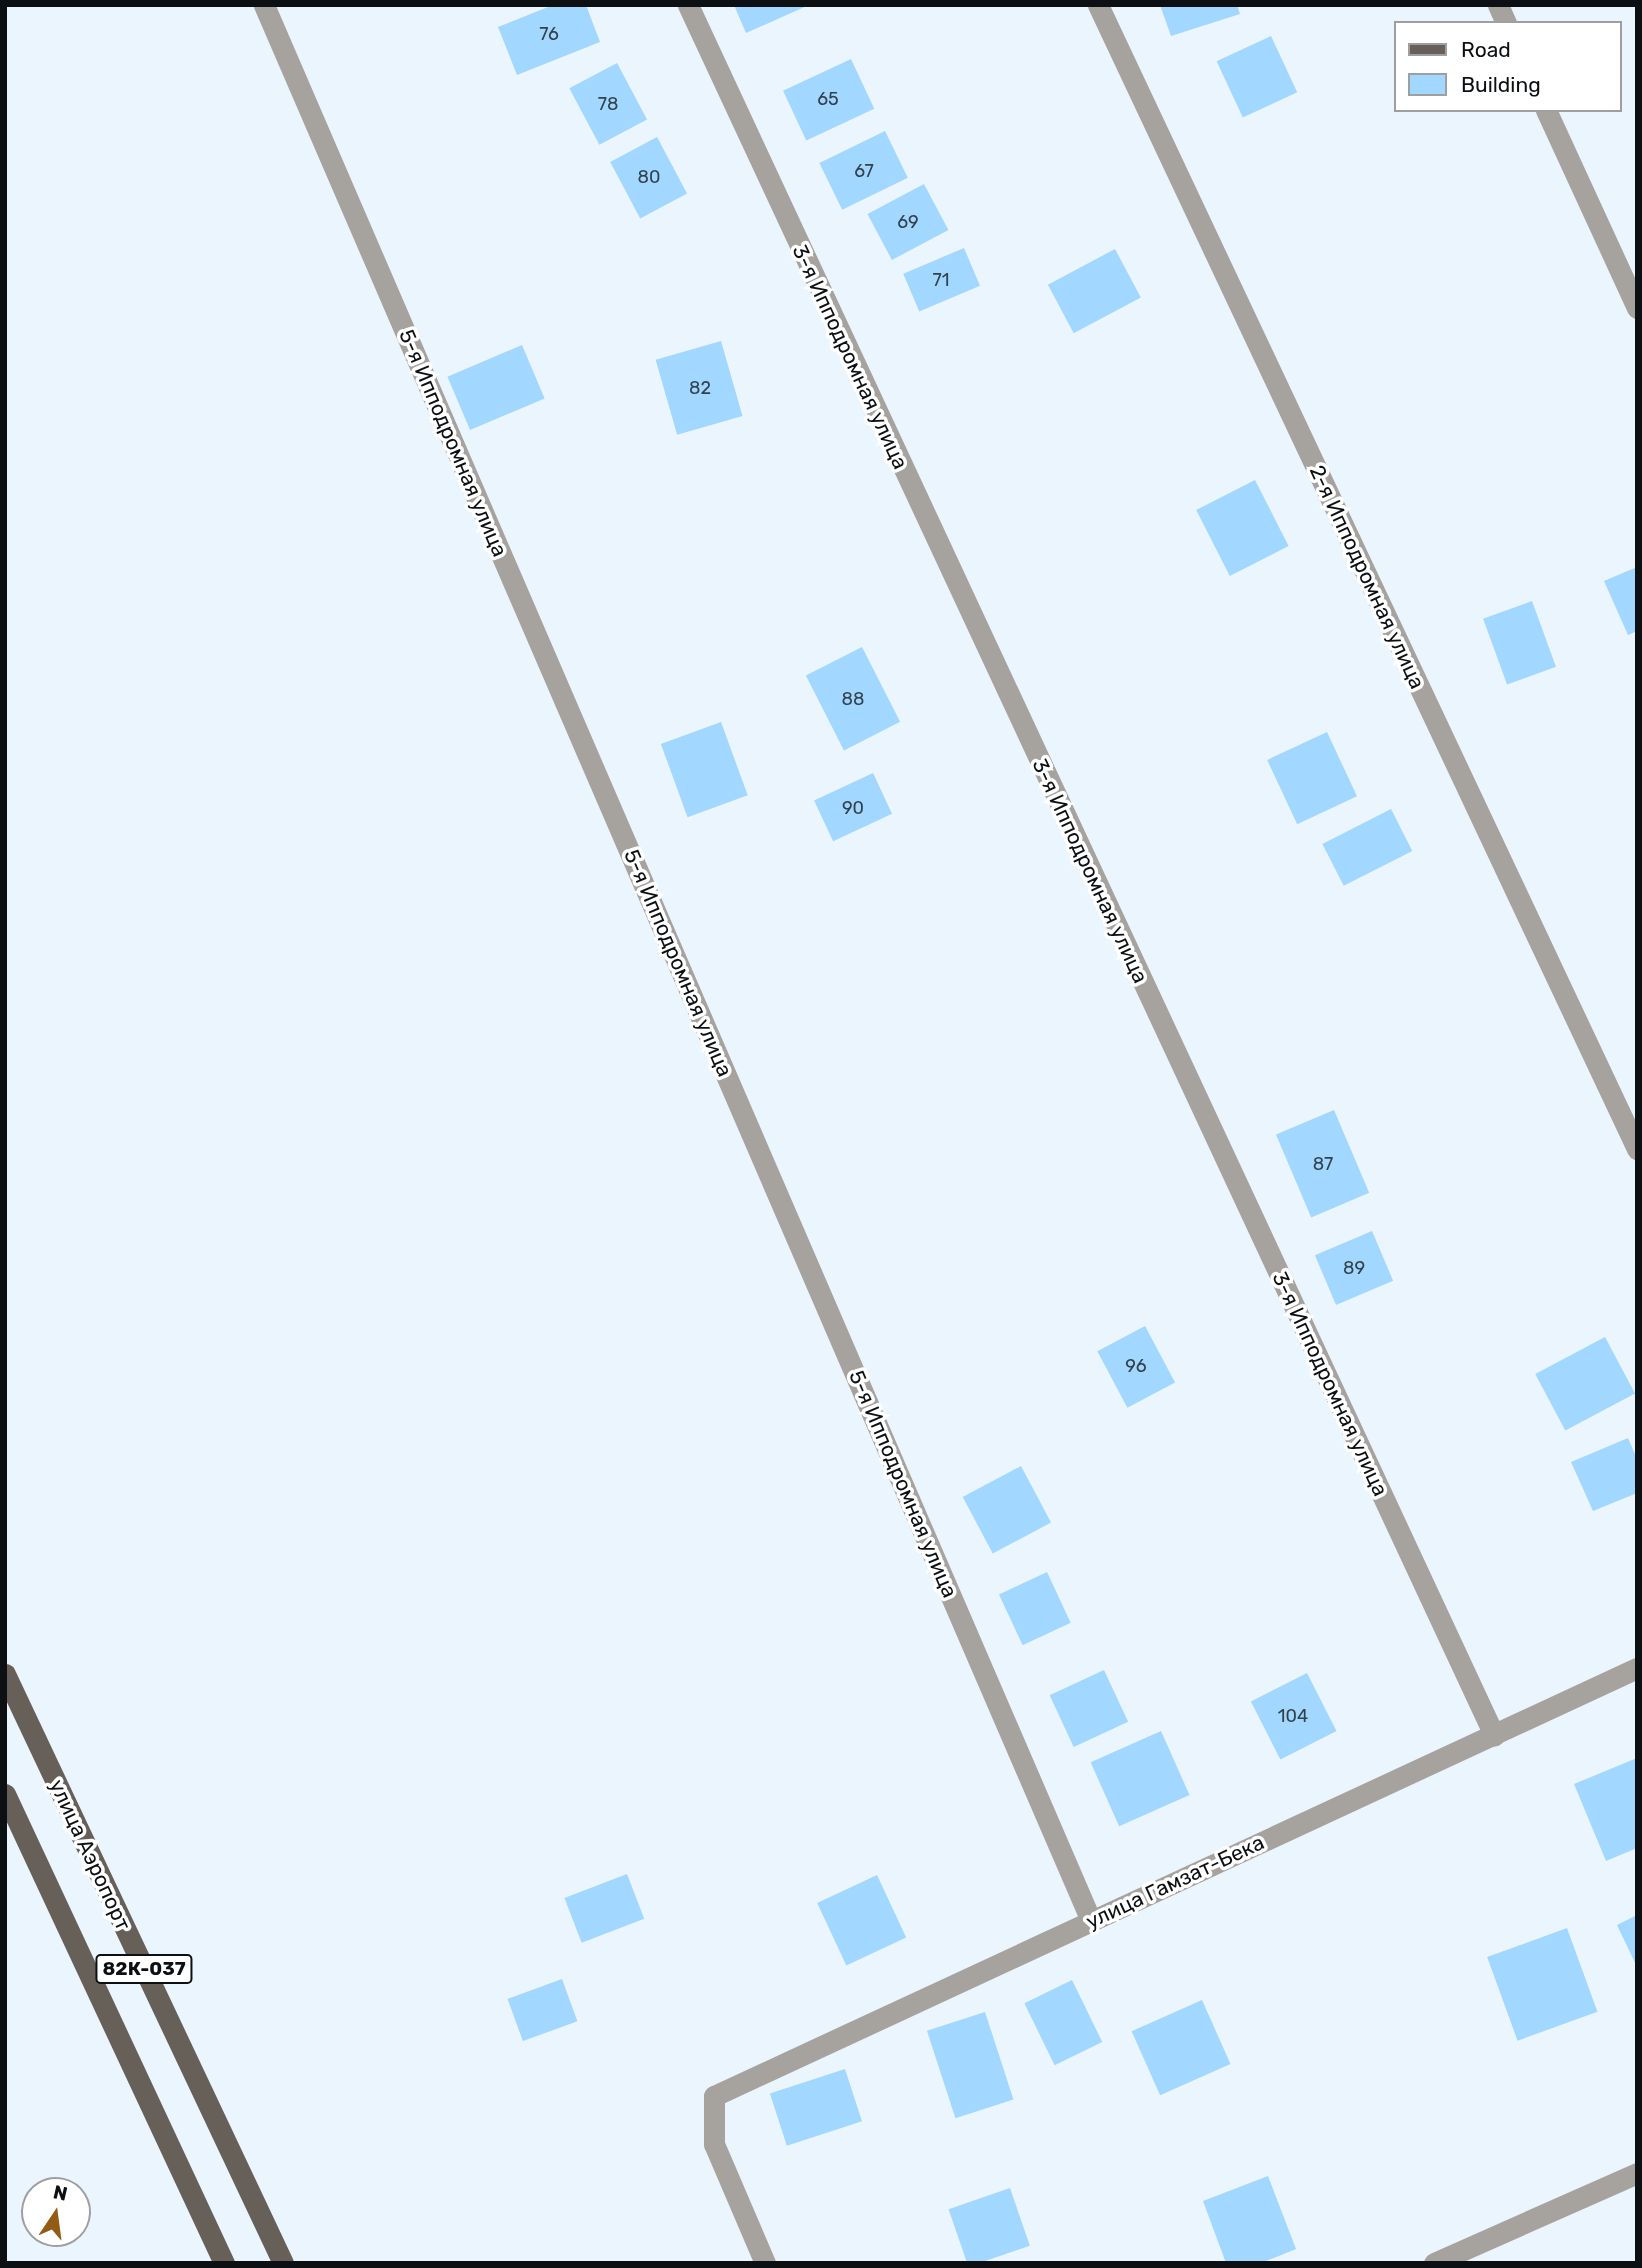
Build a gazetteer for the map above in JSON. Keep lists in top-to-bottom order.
{
  "streets": {
    "main road": ["улица Аэропорт", "82К-037"],
    "street": [
      "3-я Ипподромная улица",
      "5-я Ипподромная улица",
      "2-я Ипподромная улица",
      "улица Гамзат-Бека"
    ]
  },
  "crossings": [
    ["3-я Ипподромная улица", "улица Гамзат-Бека"],
    ["5-я Ипподромная улица", "улица Гамзат-Бека"]
  ],
  "house_numbers": [
    "76",
    "65",
    "78",
    "67",
    "80",
    "69",
    "71",
    "82",
    "88",
    "90",
    "87",
    "89",
    "96",
    "104"
  ],
  "legend": ["Road", "Building"],
  "north": "top"
}
